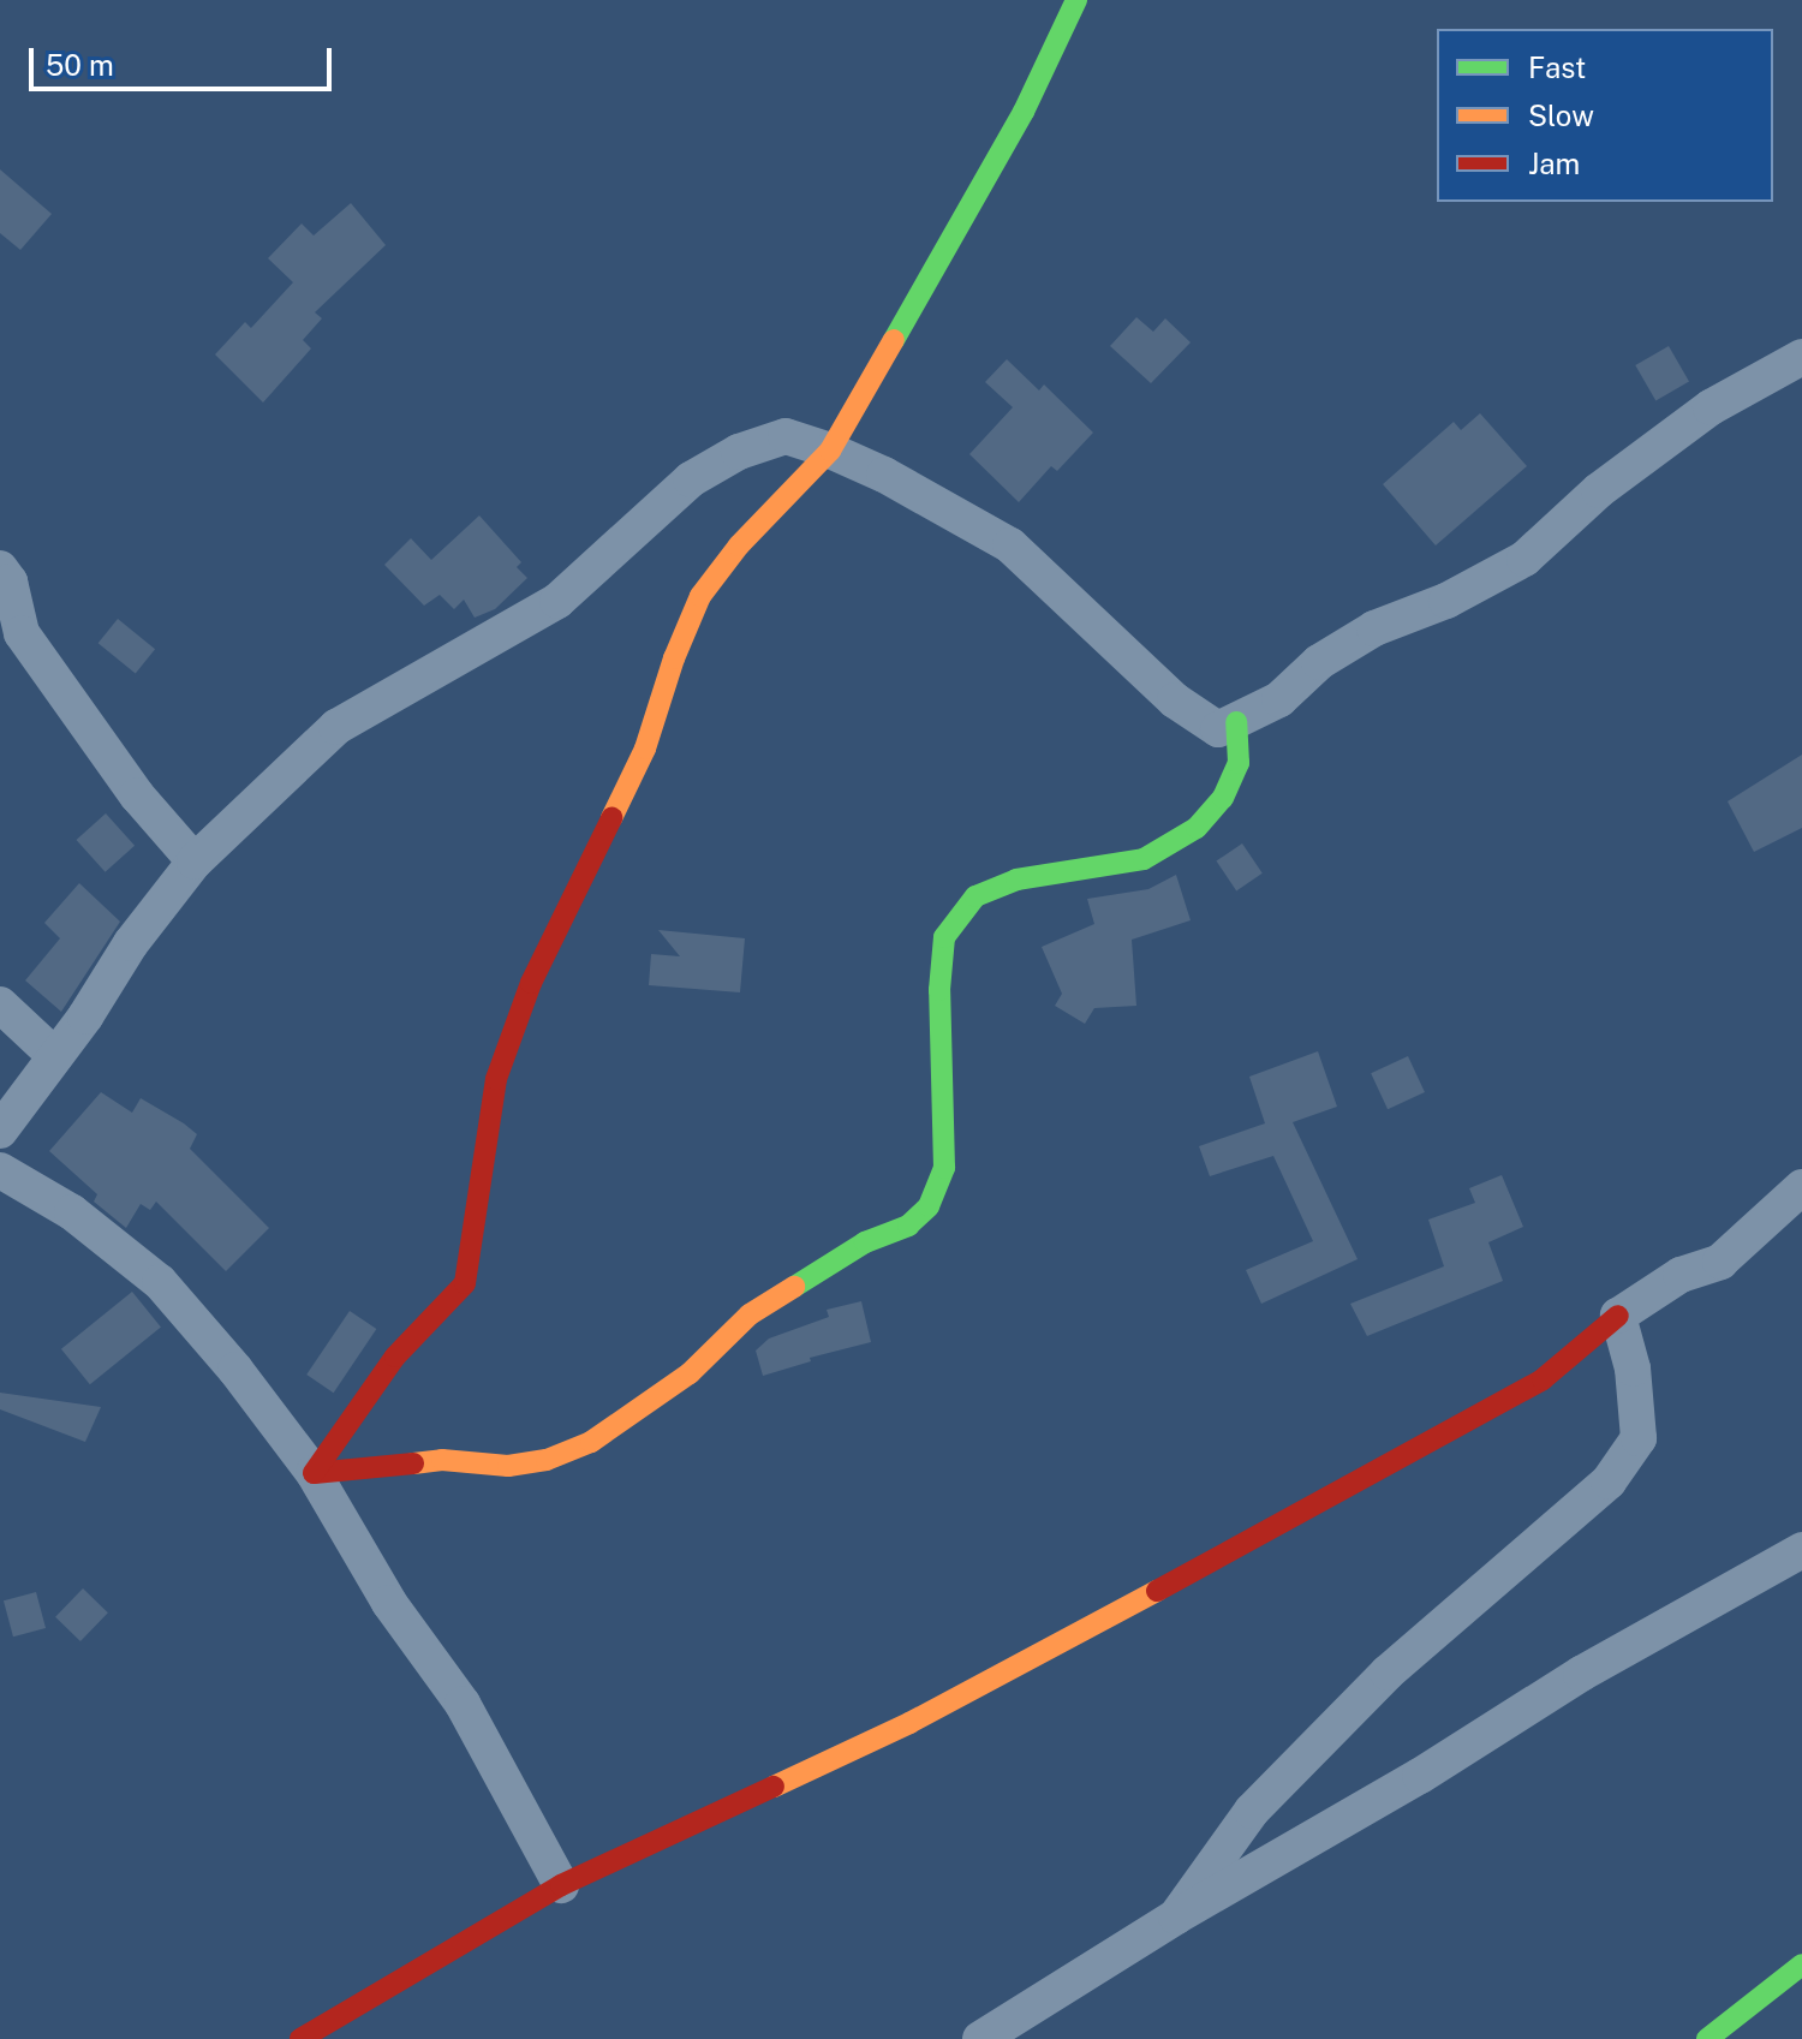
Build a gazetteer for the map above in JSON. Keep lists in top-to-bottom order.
{
  "legend": ["Fast", "Slow", "Jam"],
  "scale_bar": "50 m"
}
